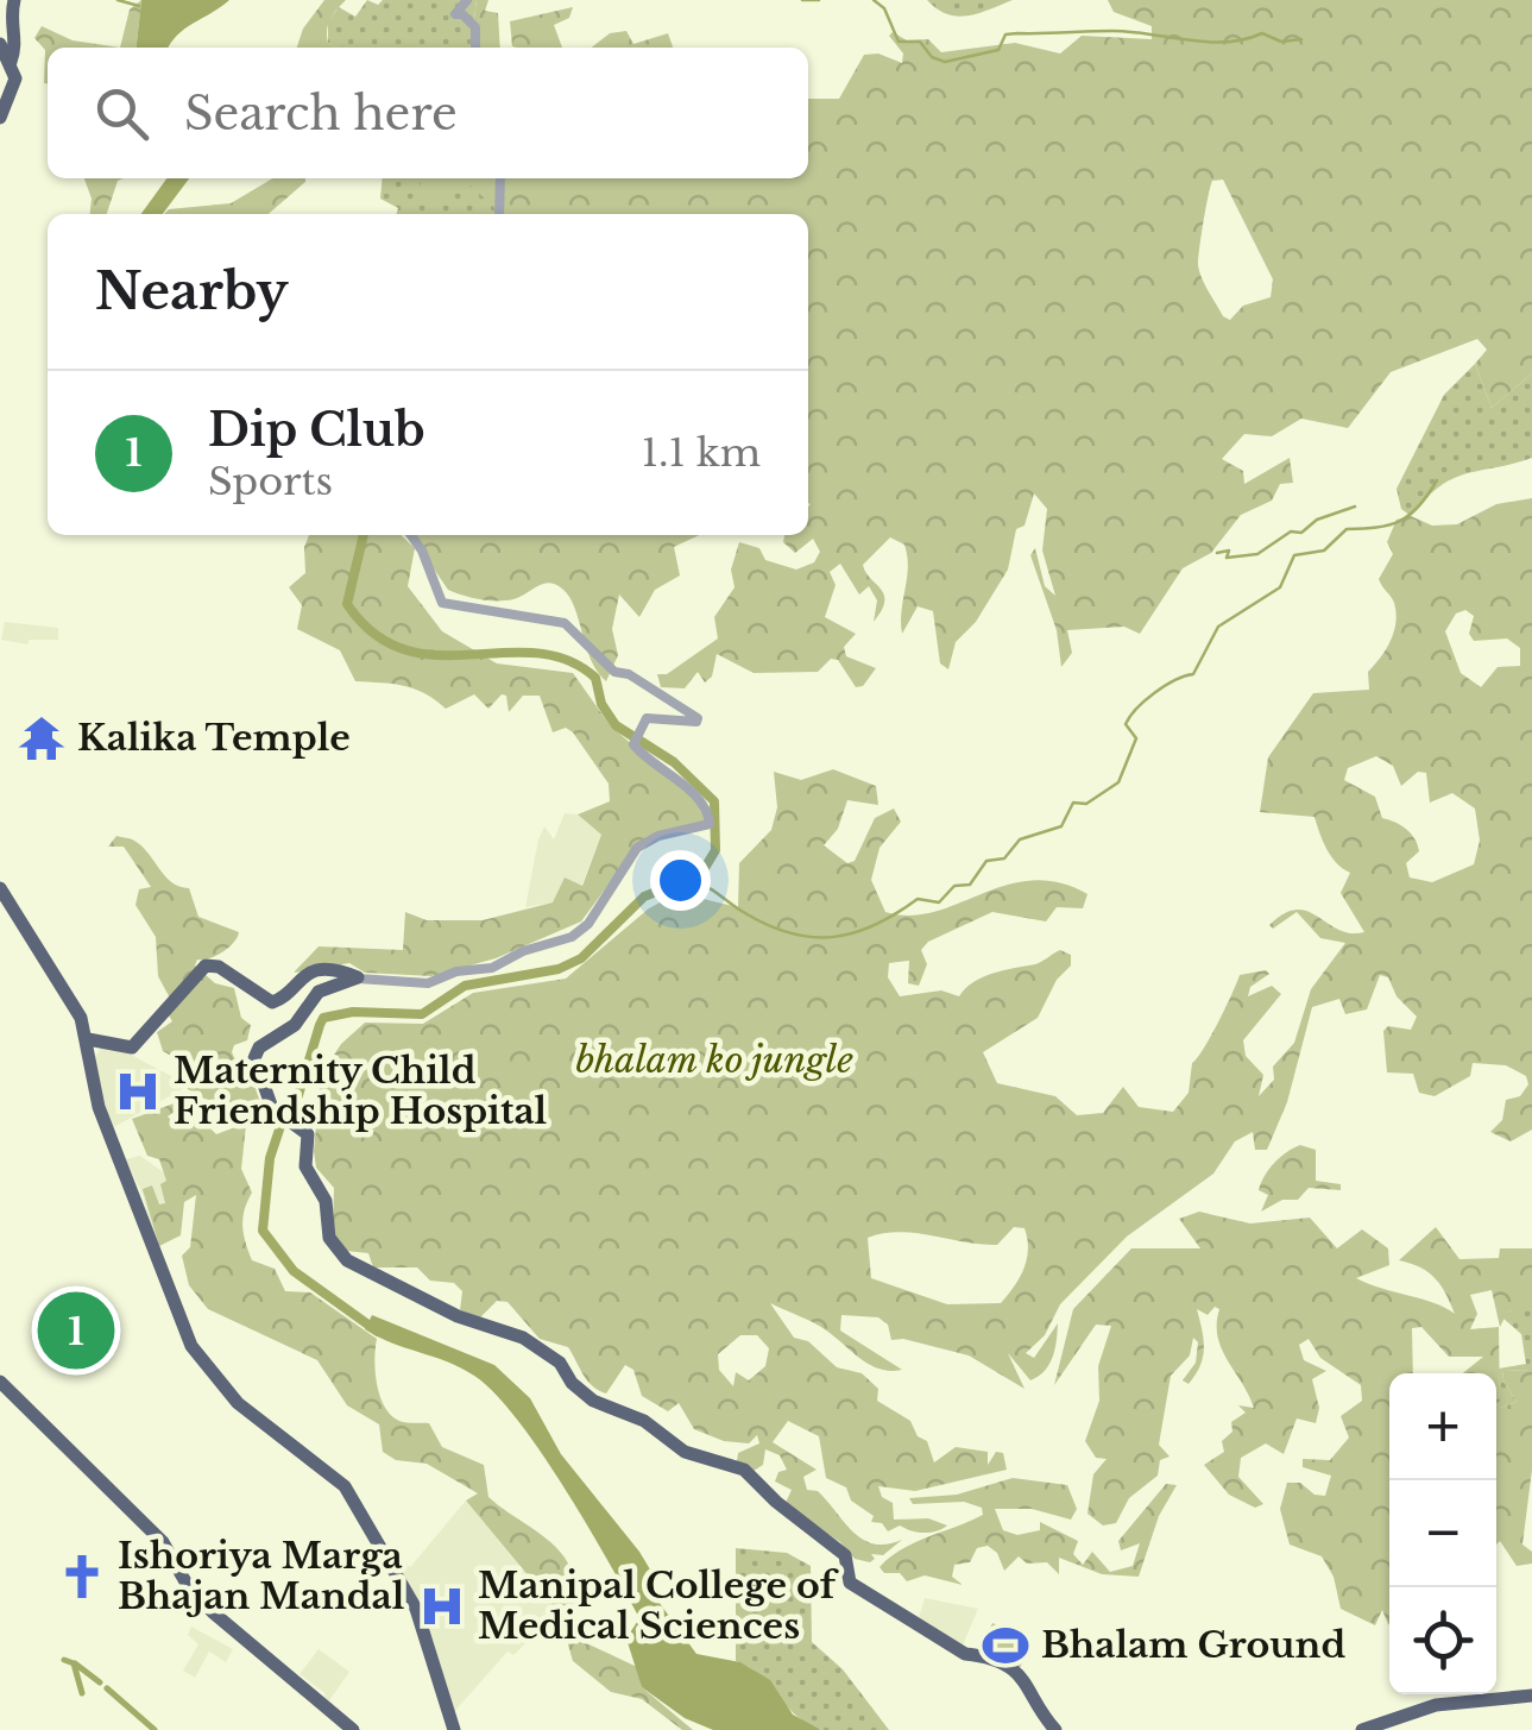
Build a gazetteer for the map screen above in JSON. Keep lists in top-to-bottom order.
{
  "parks": ["bhalam ko jungle"],
  "places": {
    "temple": ["Kalika Temple"],
    "hospital": ["Maternity Child Friendship Hospital", "Manipal College of Medical Sciences"],
    "church": ["Ishoriya Marga Bhajan Mandal"],
    "sports": ["Bhalam Ground"]
  },
  "page": {
    "search": "Search here",
    "heading": "Nearby",
    "list": [
      {
        "mark": "1",
        "name": "Dip Club",
        "note": "Sports",
        "value": "1.1 km"
      }
    ],
    "pins": "1",
    "map_buttons": ["+", "−"]
  }
}
